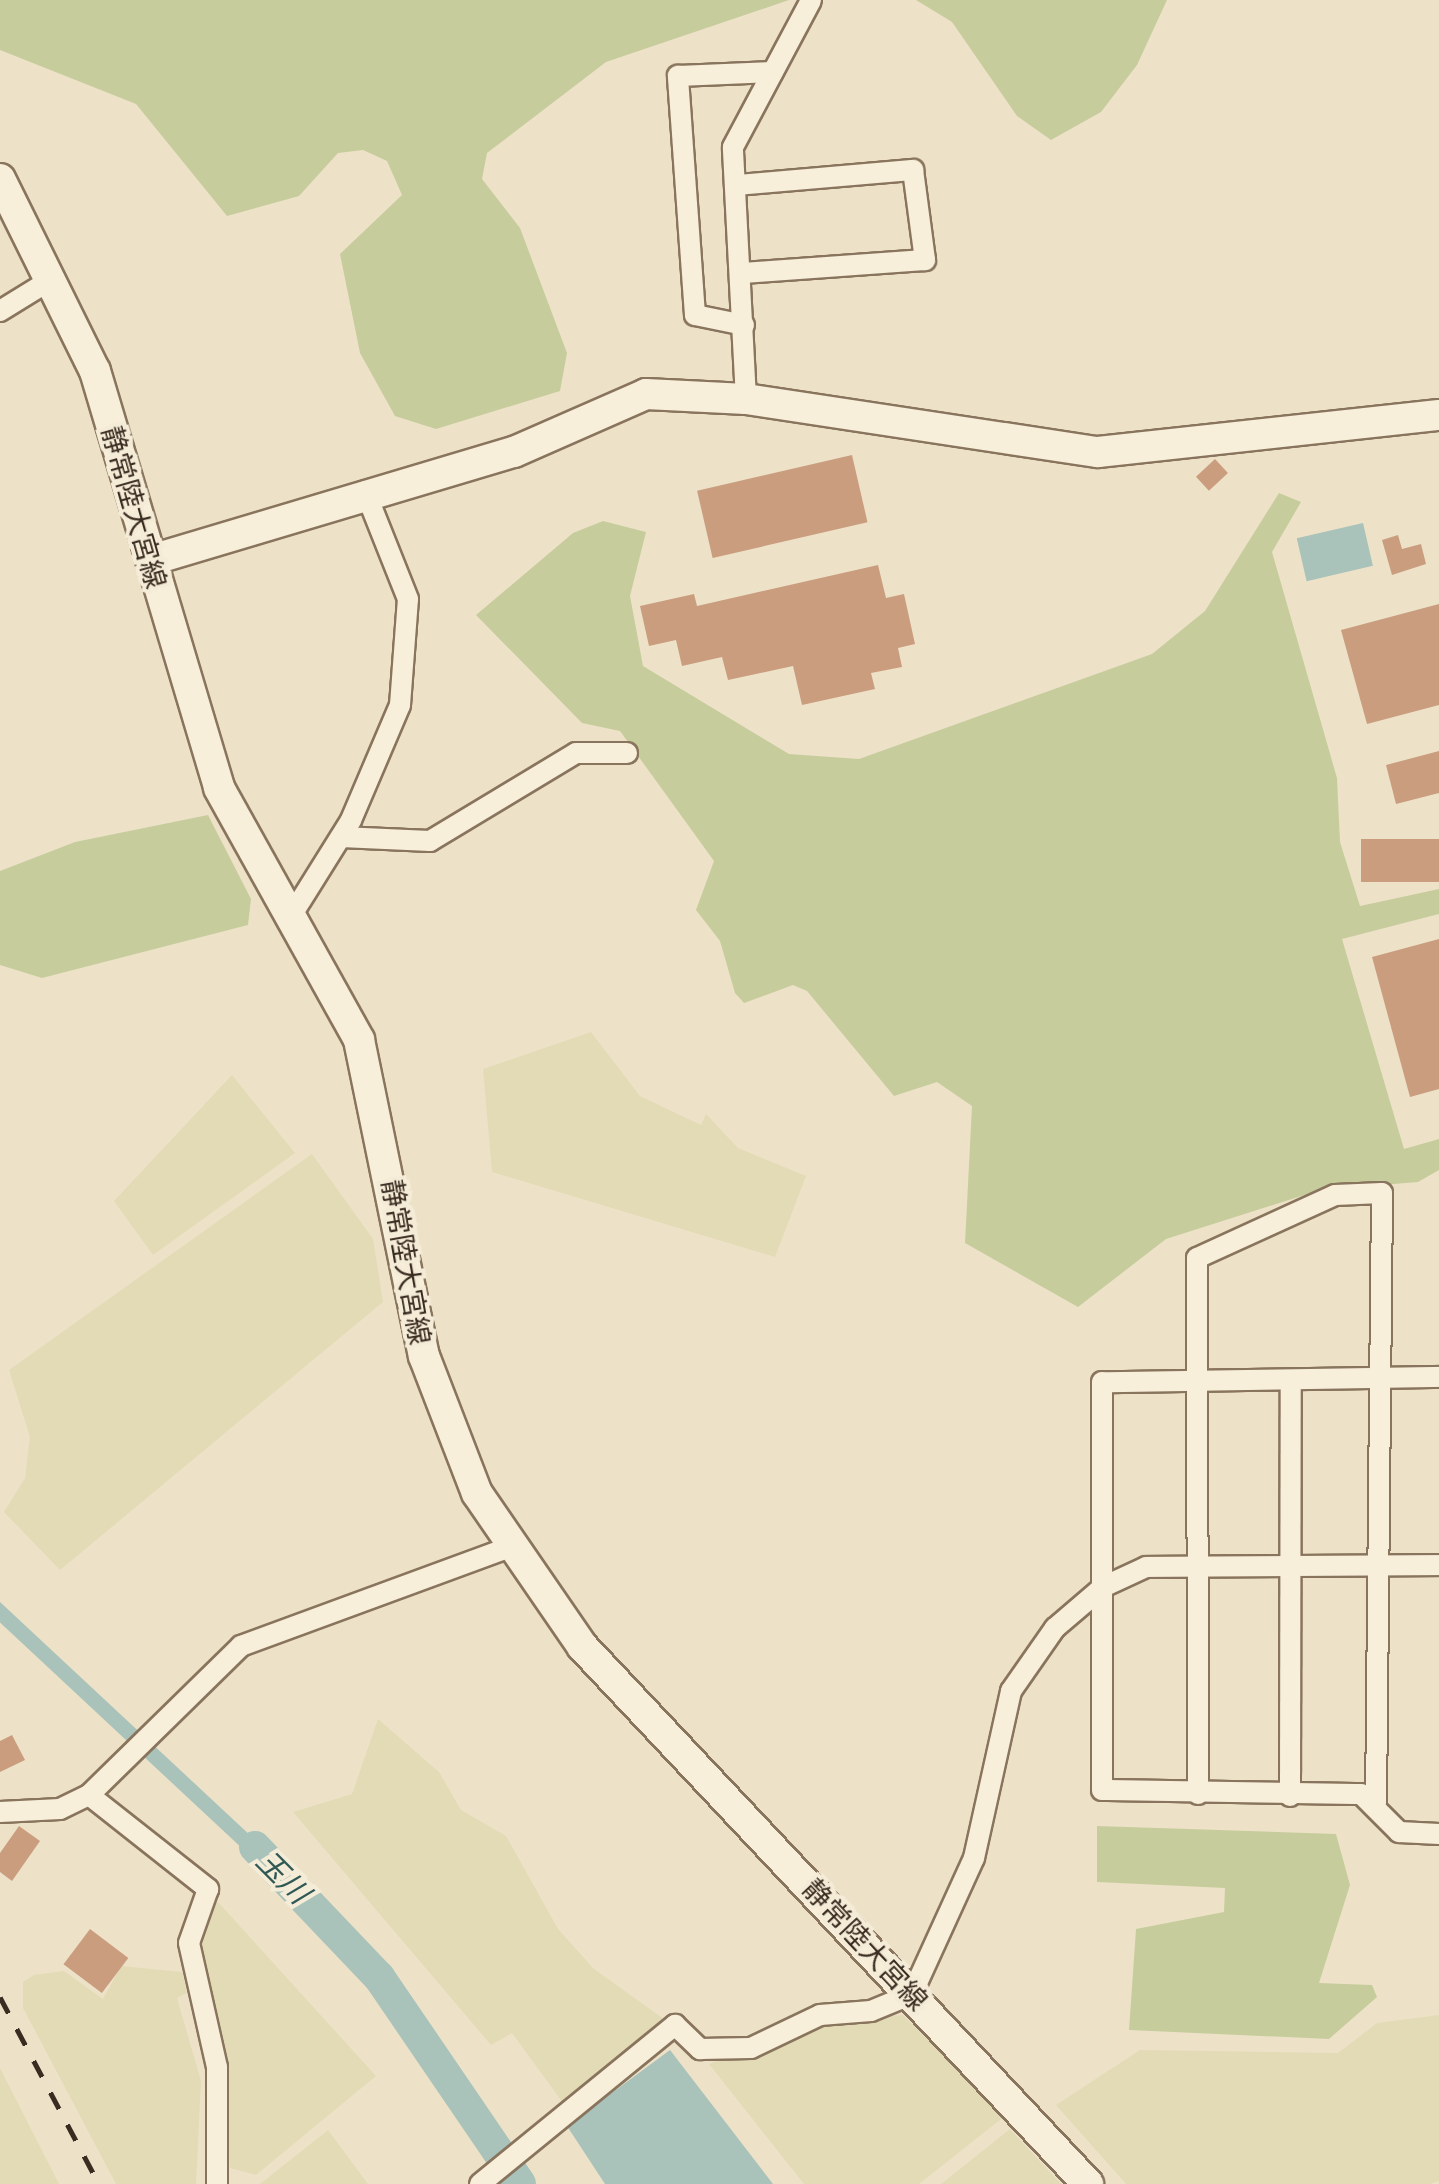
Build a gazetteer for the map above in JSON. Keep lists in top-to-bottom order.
{
  "streets": {
    "main road": ["静常陸大宮線"]
  },
  "water": ["玉川"]
}
